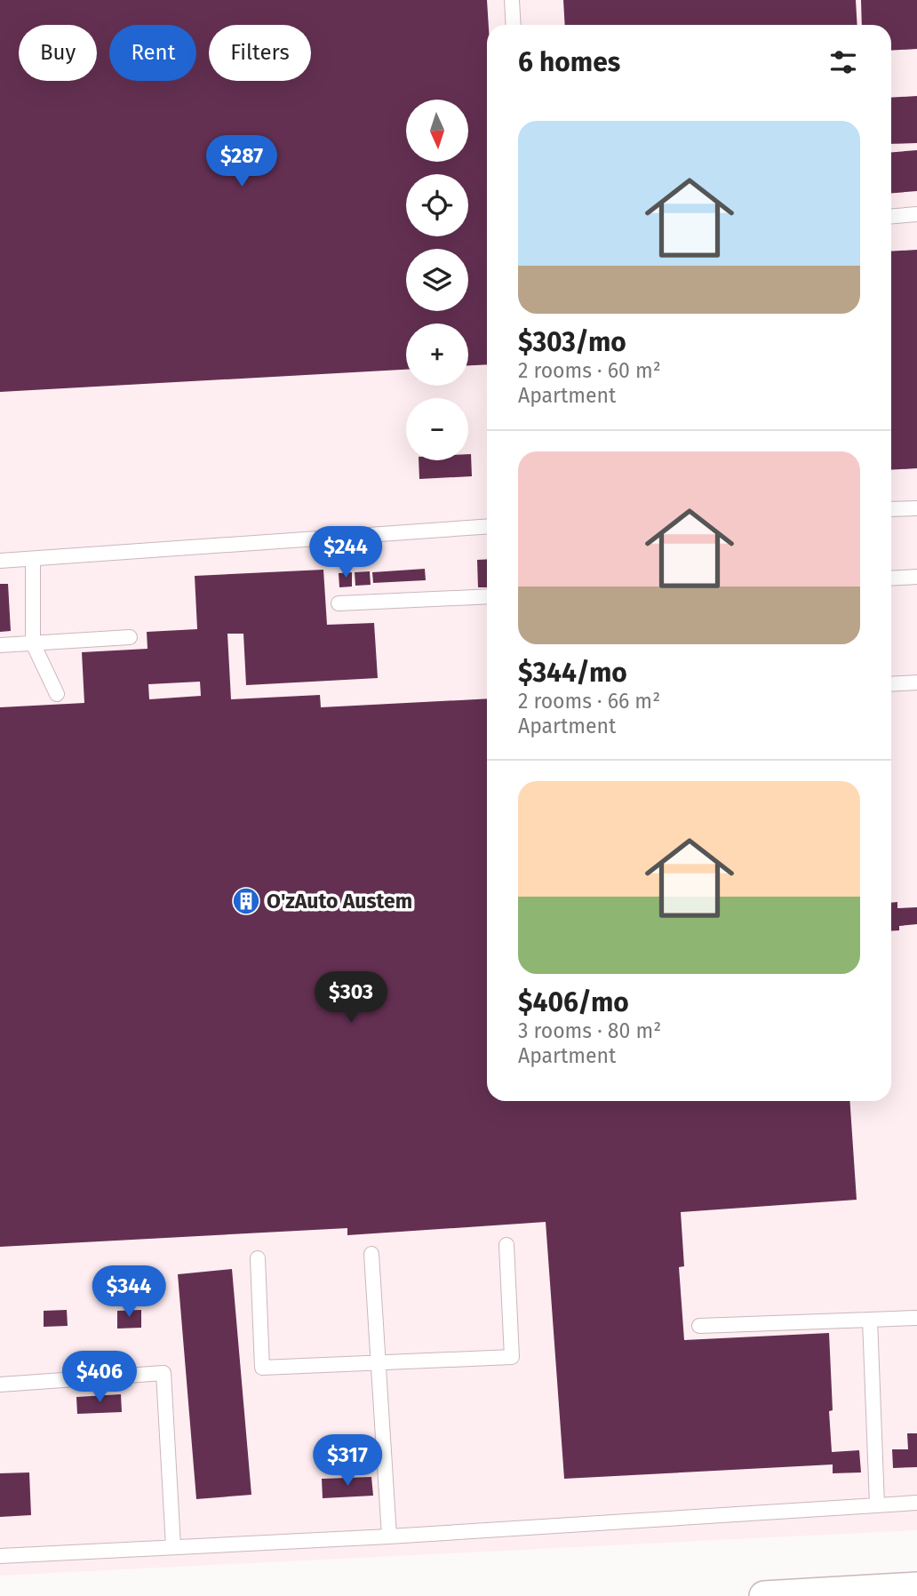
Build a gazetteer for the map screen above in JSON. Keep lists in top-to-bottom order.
{
  "places": {
    "building": ["O'zAuto Austem"]
  },
  "north": "bottom",
  "page": {
    "chip": ["Buy", "Rent", "Filters"],
    "heading": "6 homes",
    "map_buttons": ["+", "−"],
    "list": [
      {
        "name": "$303/mo",
        "note": "2 rooms · 60 m² · Apartment"
      },
      {
        "name": "$344/mo",
        "note": "2 rooms · 66 m² · Apartment"
      },
      {
        "name": "$406/mo",
        "note": "3 rooms · 80 m² · Apartment"
      }
    ],
    "price": [
      "$287",
      "$244",
      "$303",
      "$344",
      "$406",
      "$317"
    ]
  }
}
